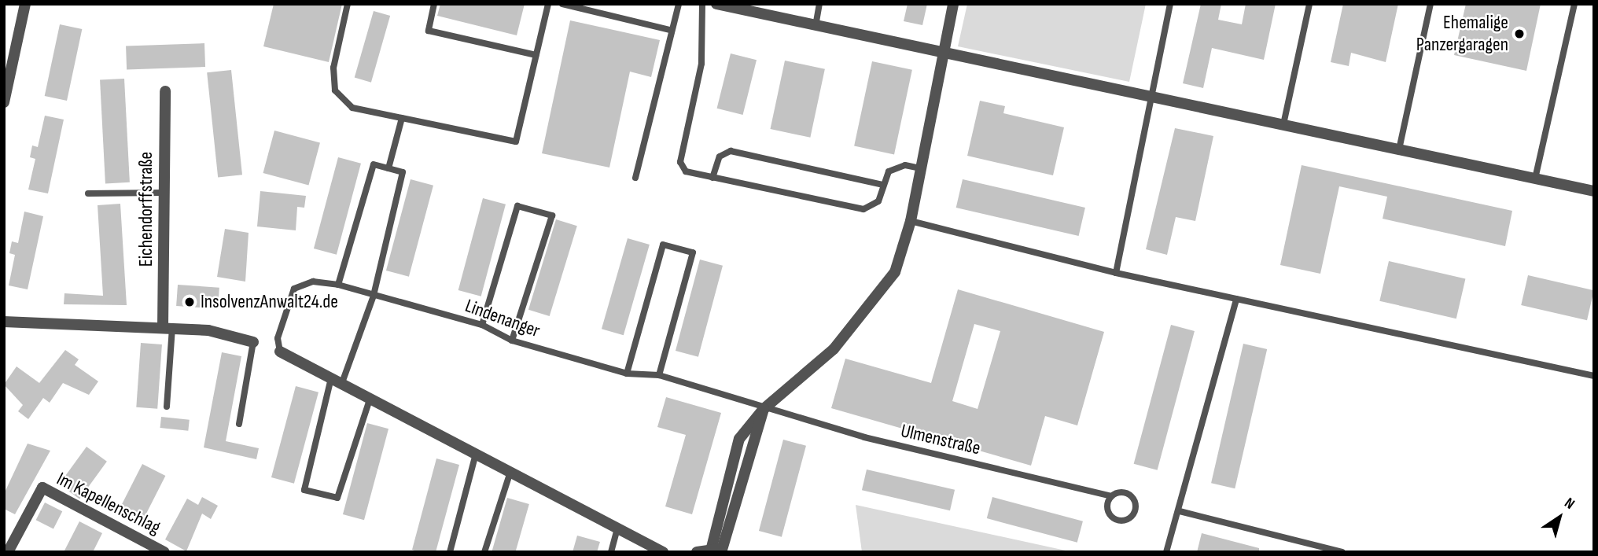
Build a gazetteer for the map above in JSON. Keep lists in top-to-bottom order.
{
  "streets": {
    "street": ["Eichendorffstraße", "Im Kapellenschlag"],
    "lane": ["Lindenanger", "Ulmenstraße"]
  },
  "crossings": [
    ["Lindenanger", "Ulmenstraße"]
  ],
  "places": ["Ehemalige Panzergaragen", "InsolvenzAnwalt24.de"],
  "north": "top right"
}
